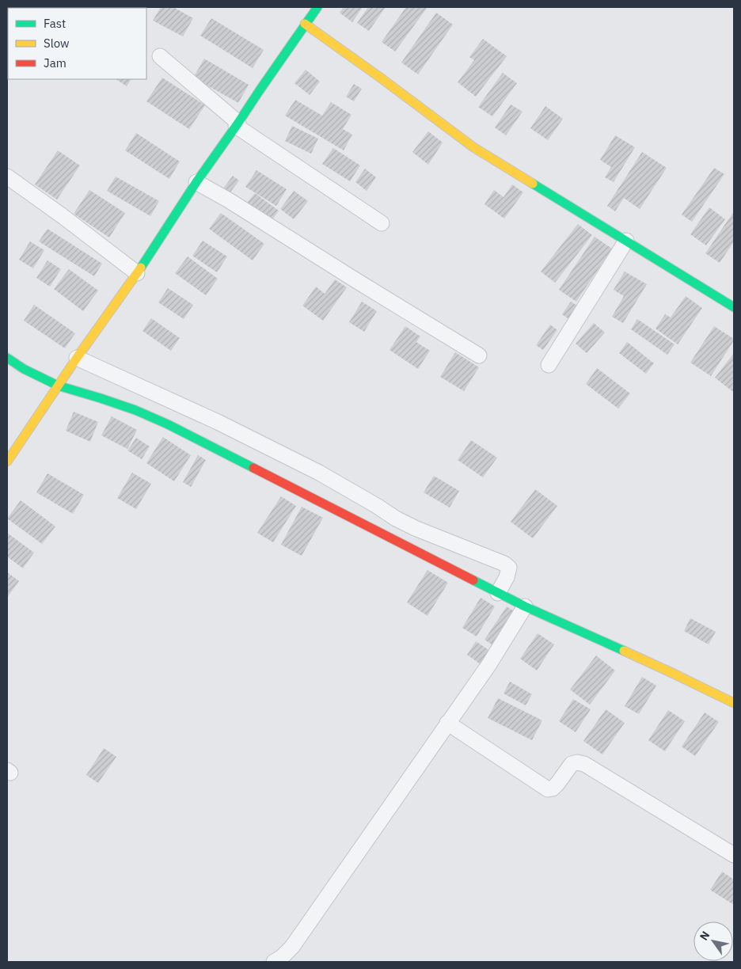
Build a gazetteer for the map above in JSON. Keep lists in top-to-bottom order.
{
  "legend": ["Fast", "Slow", "Jam"],
  "north": "top left"
}
